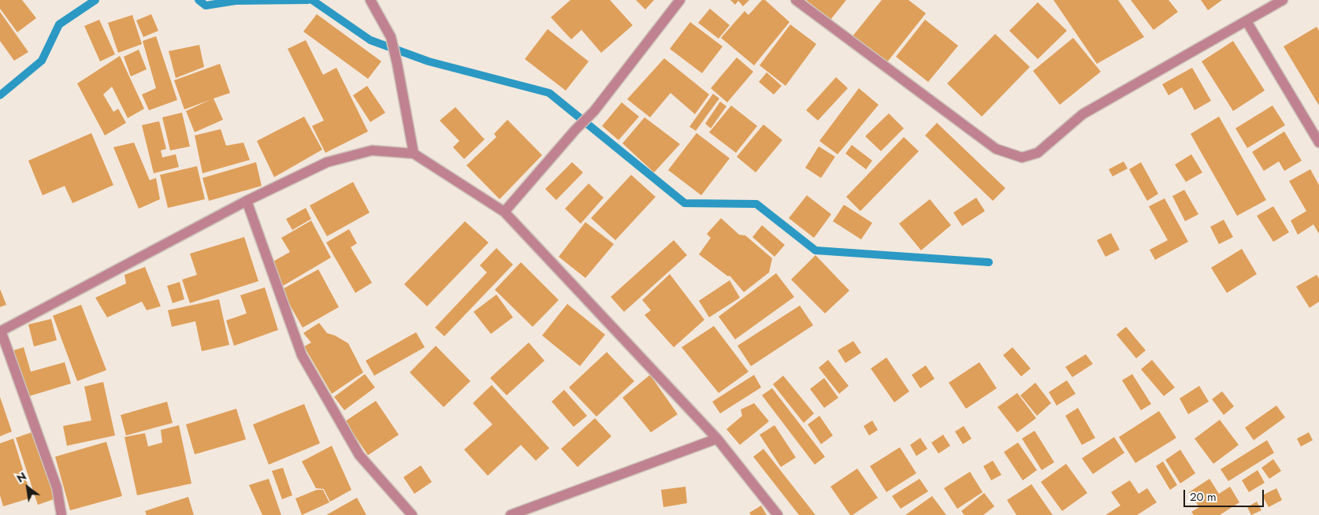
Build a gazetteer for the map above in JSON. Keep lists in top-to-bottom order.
{
  "scale_bar": "20 m",
  "north": "top left"
}
